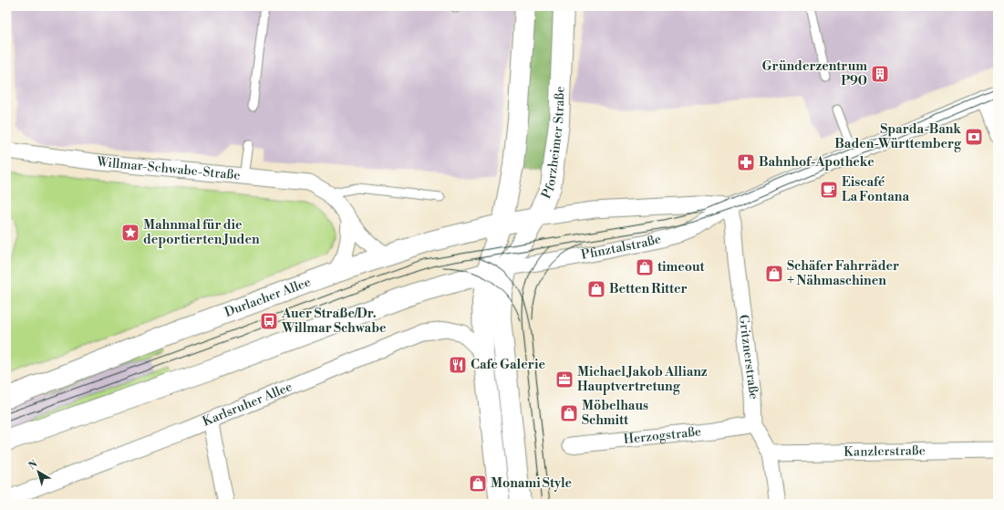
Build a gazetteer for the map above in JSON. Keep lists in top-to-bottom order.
{
  "streets": {
    "main road": ["Pforzheimer Straße", "Durlacher Allee"],
    "street": [
      "Willmar-Schwabe-Straße",
      "Pfinztalstraße",
      "Gritznerstraße",
      "Karlsruher Allee",
      "Herzogstraße",
      "Kanzlerstraße"
    ]
  },
  "crossings": [
    ["Pforzheimer Straße", "Pfinztalstraße"],
    ["Pforzheimer Straße", "Durlacher Allee"],
    ["Willmar-Schwabe-Straße", "Durlacher Allee"],
    ["Pfinztalstraße", "Durlacher Allee"],
    ["Pfinztalstraße", "Gritznerstraße"],
    ["Gritznerstraße", "Herzogstraße"],
    ["Gritznerstraße", "Kanzlerstraße"]
  ],
  "places": {
    "building": ["Gründerzentrum P90"],
    "bank": ["Sparda-Bank Baden-Württemberg"],
    "pharmacy": ["Bahnhof-Apotheke"],
    "cafe": ["Eiscafé La Fontana"],
    "place": ["Mahnmal für die deportierten Juden"],
    "shop": [
      "timeout",
      "Schäfer Fahrräder + Nähmaschinen",
      "Betten Ritter",
      "Möbelhaus Schmitt",
      "Monami Style"
    ],
    "bus stop": ["Auer Straße/Dr. Willmar Schwabe"],
    "restaurant": ["Cafe Galerie"],
    "office": ["Michael Jakob Allianz Hauptvertretung"]
  },
  "north": "top left"
}
